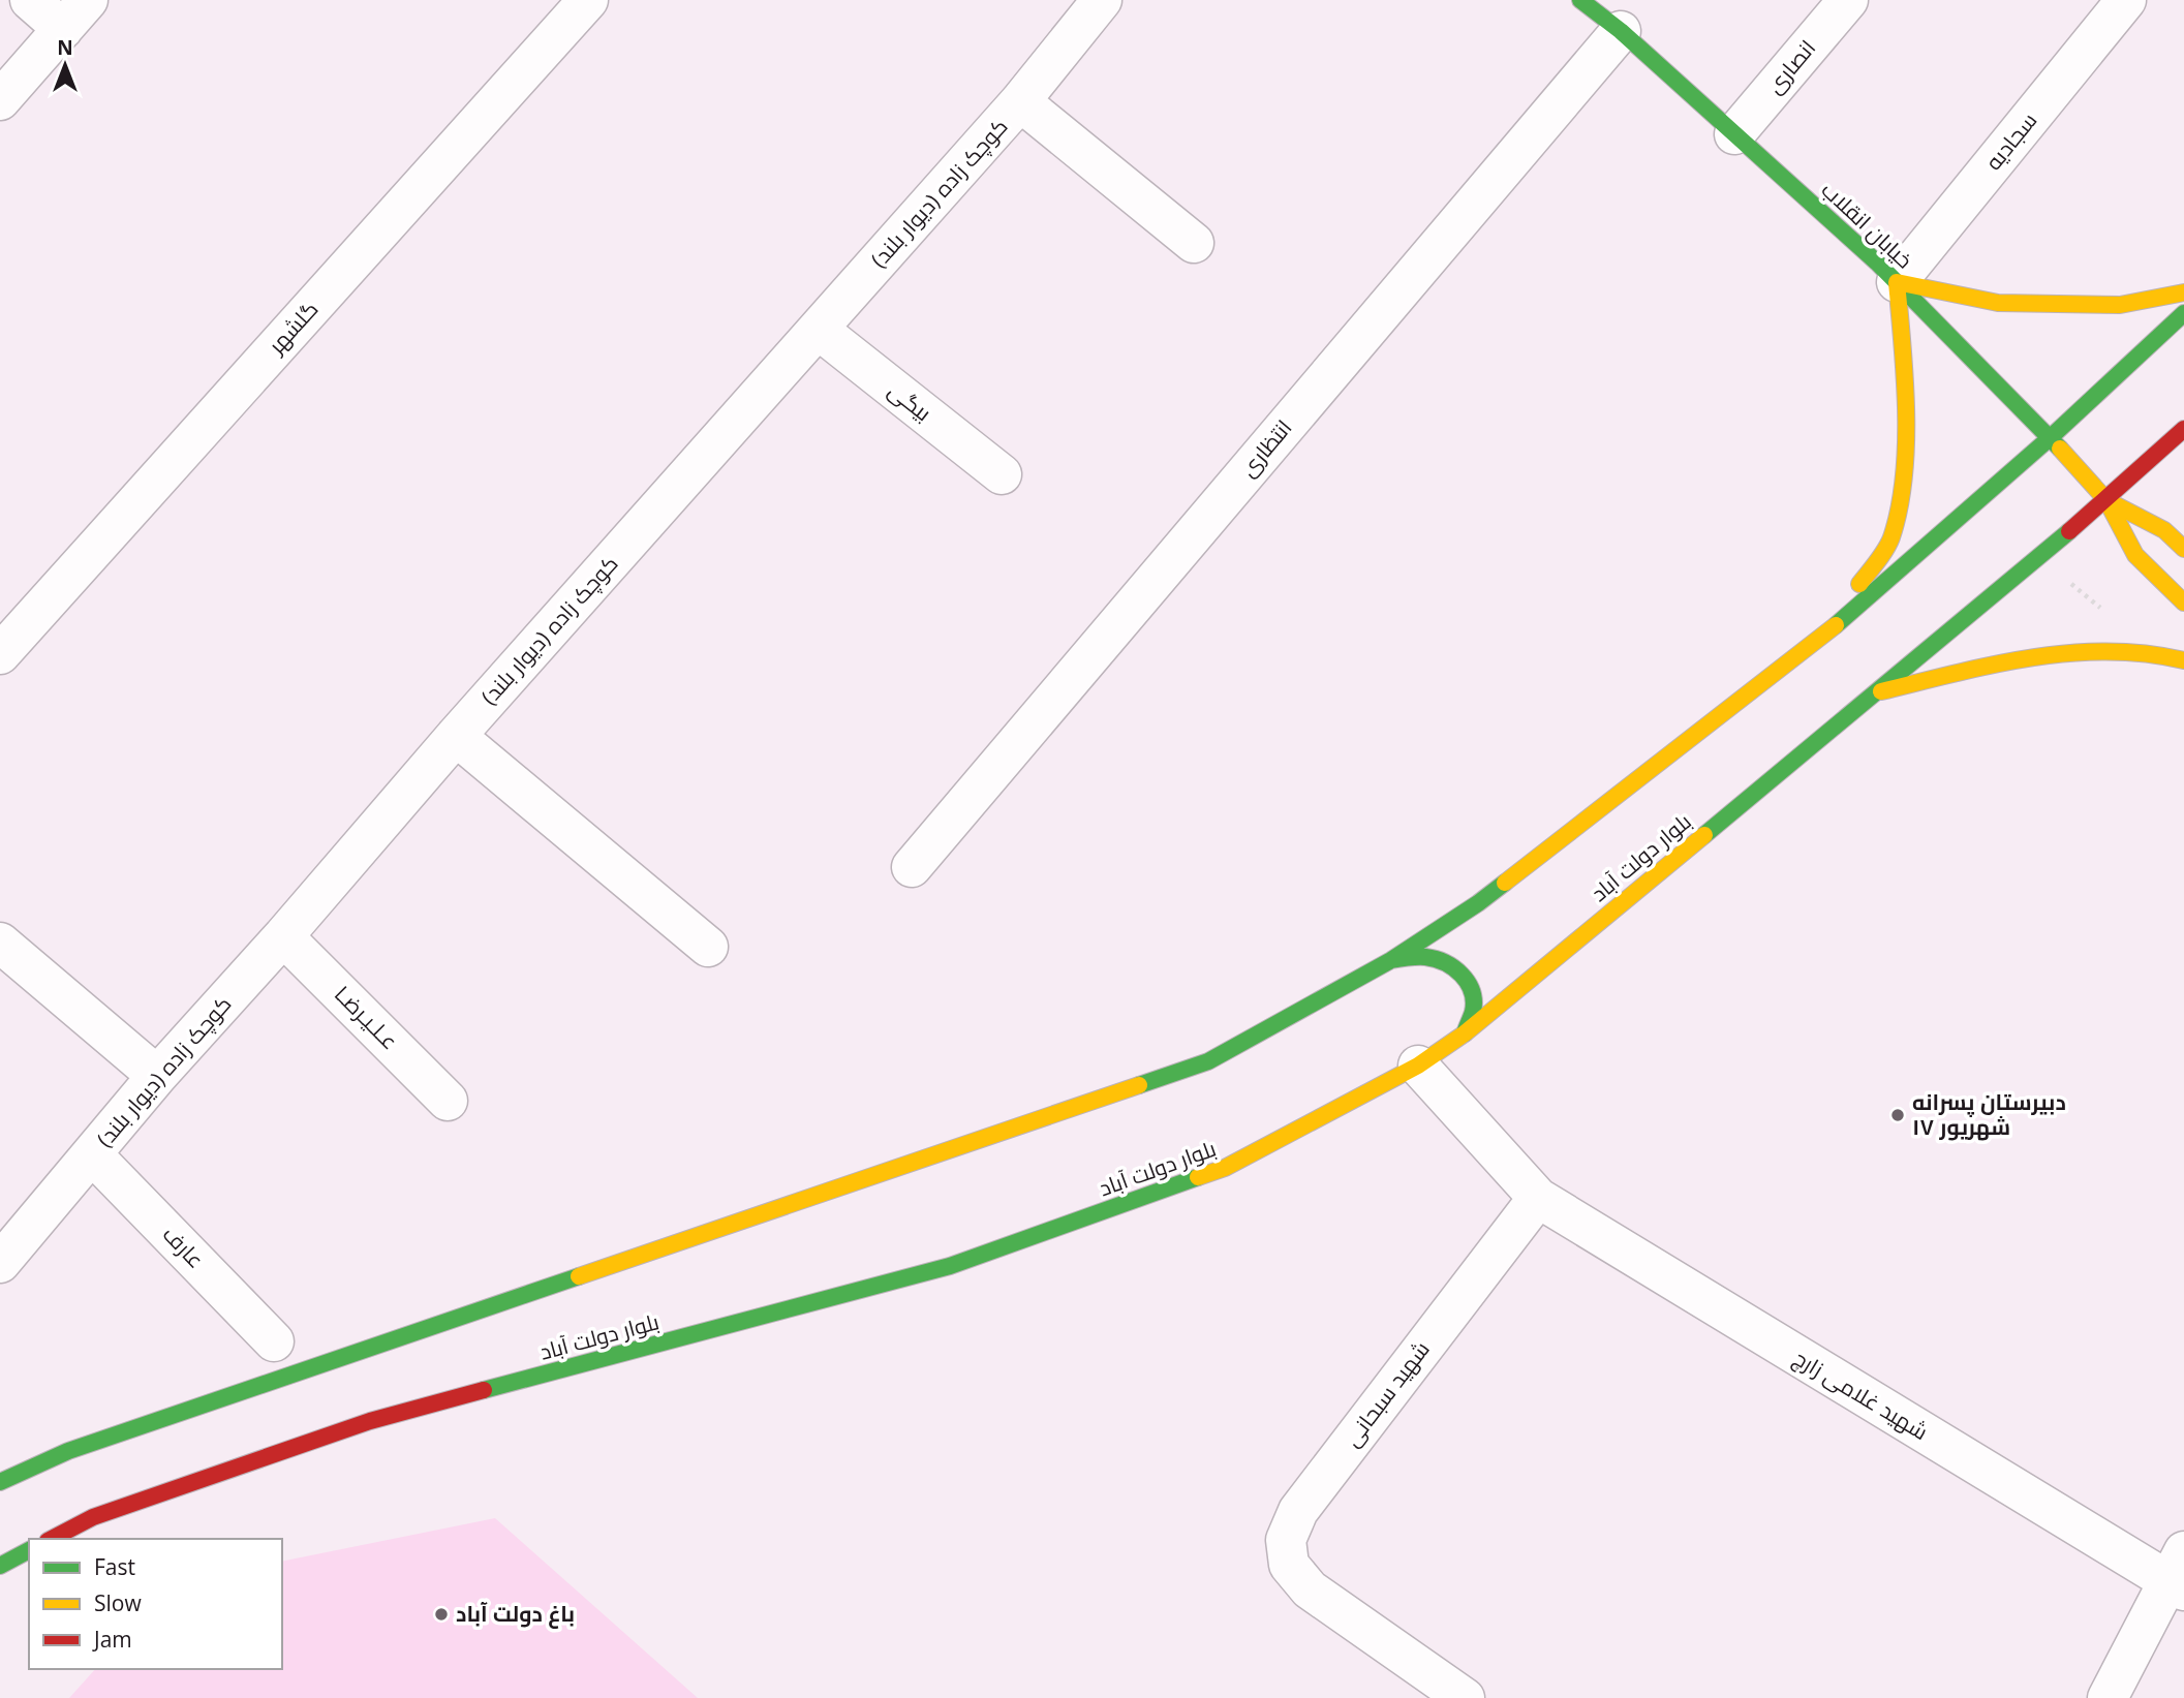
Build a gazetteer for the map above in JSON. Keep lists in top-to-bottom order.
{
  "streets": {
    "main road": ["خیابان انقلاب", "بلوار دولت آباد"],
    "street": [
      "انصاری",
      "سجادیه",
      "کوچک زاده (دیوار بلند)",
      "گلشهر",
      "بیگی",
      "انتظاری",
      "عـلـیـرضـا",
      "عارف",
      "شهید سبحانی",
      "شهید غلامی زارچ"
    ]
  },
  "crossings": [
    ["انصاری", "خیابان انقلاب"],
    ["سجادیه", "خیابان انقلاب"],
    ["کوچک زاده (دیوار بلند)", "بیگی"],
    ["کوچک زاده (دیوار بلند)", "عـلـیـرضـا"],
    ["کوچک زاده (دیوار بلند)", "عارف"],
    ["خیابان انقلاب", "انتظاری"],
    ["خیابان انقلاب", "بلوار دولت آباد"],
    ["شهید سبحانی", "شهید غلامی زارچ"]
  ],
  "places": ["دبیرستان پسرانه ۱۷ شهریور", "باغ دولت آباد"],
  "legend": ["Fast", "Slow", "Jam"],
  "north": "top"
}
